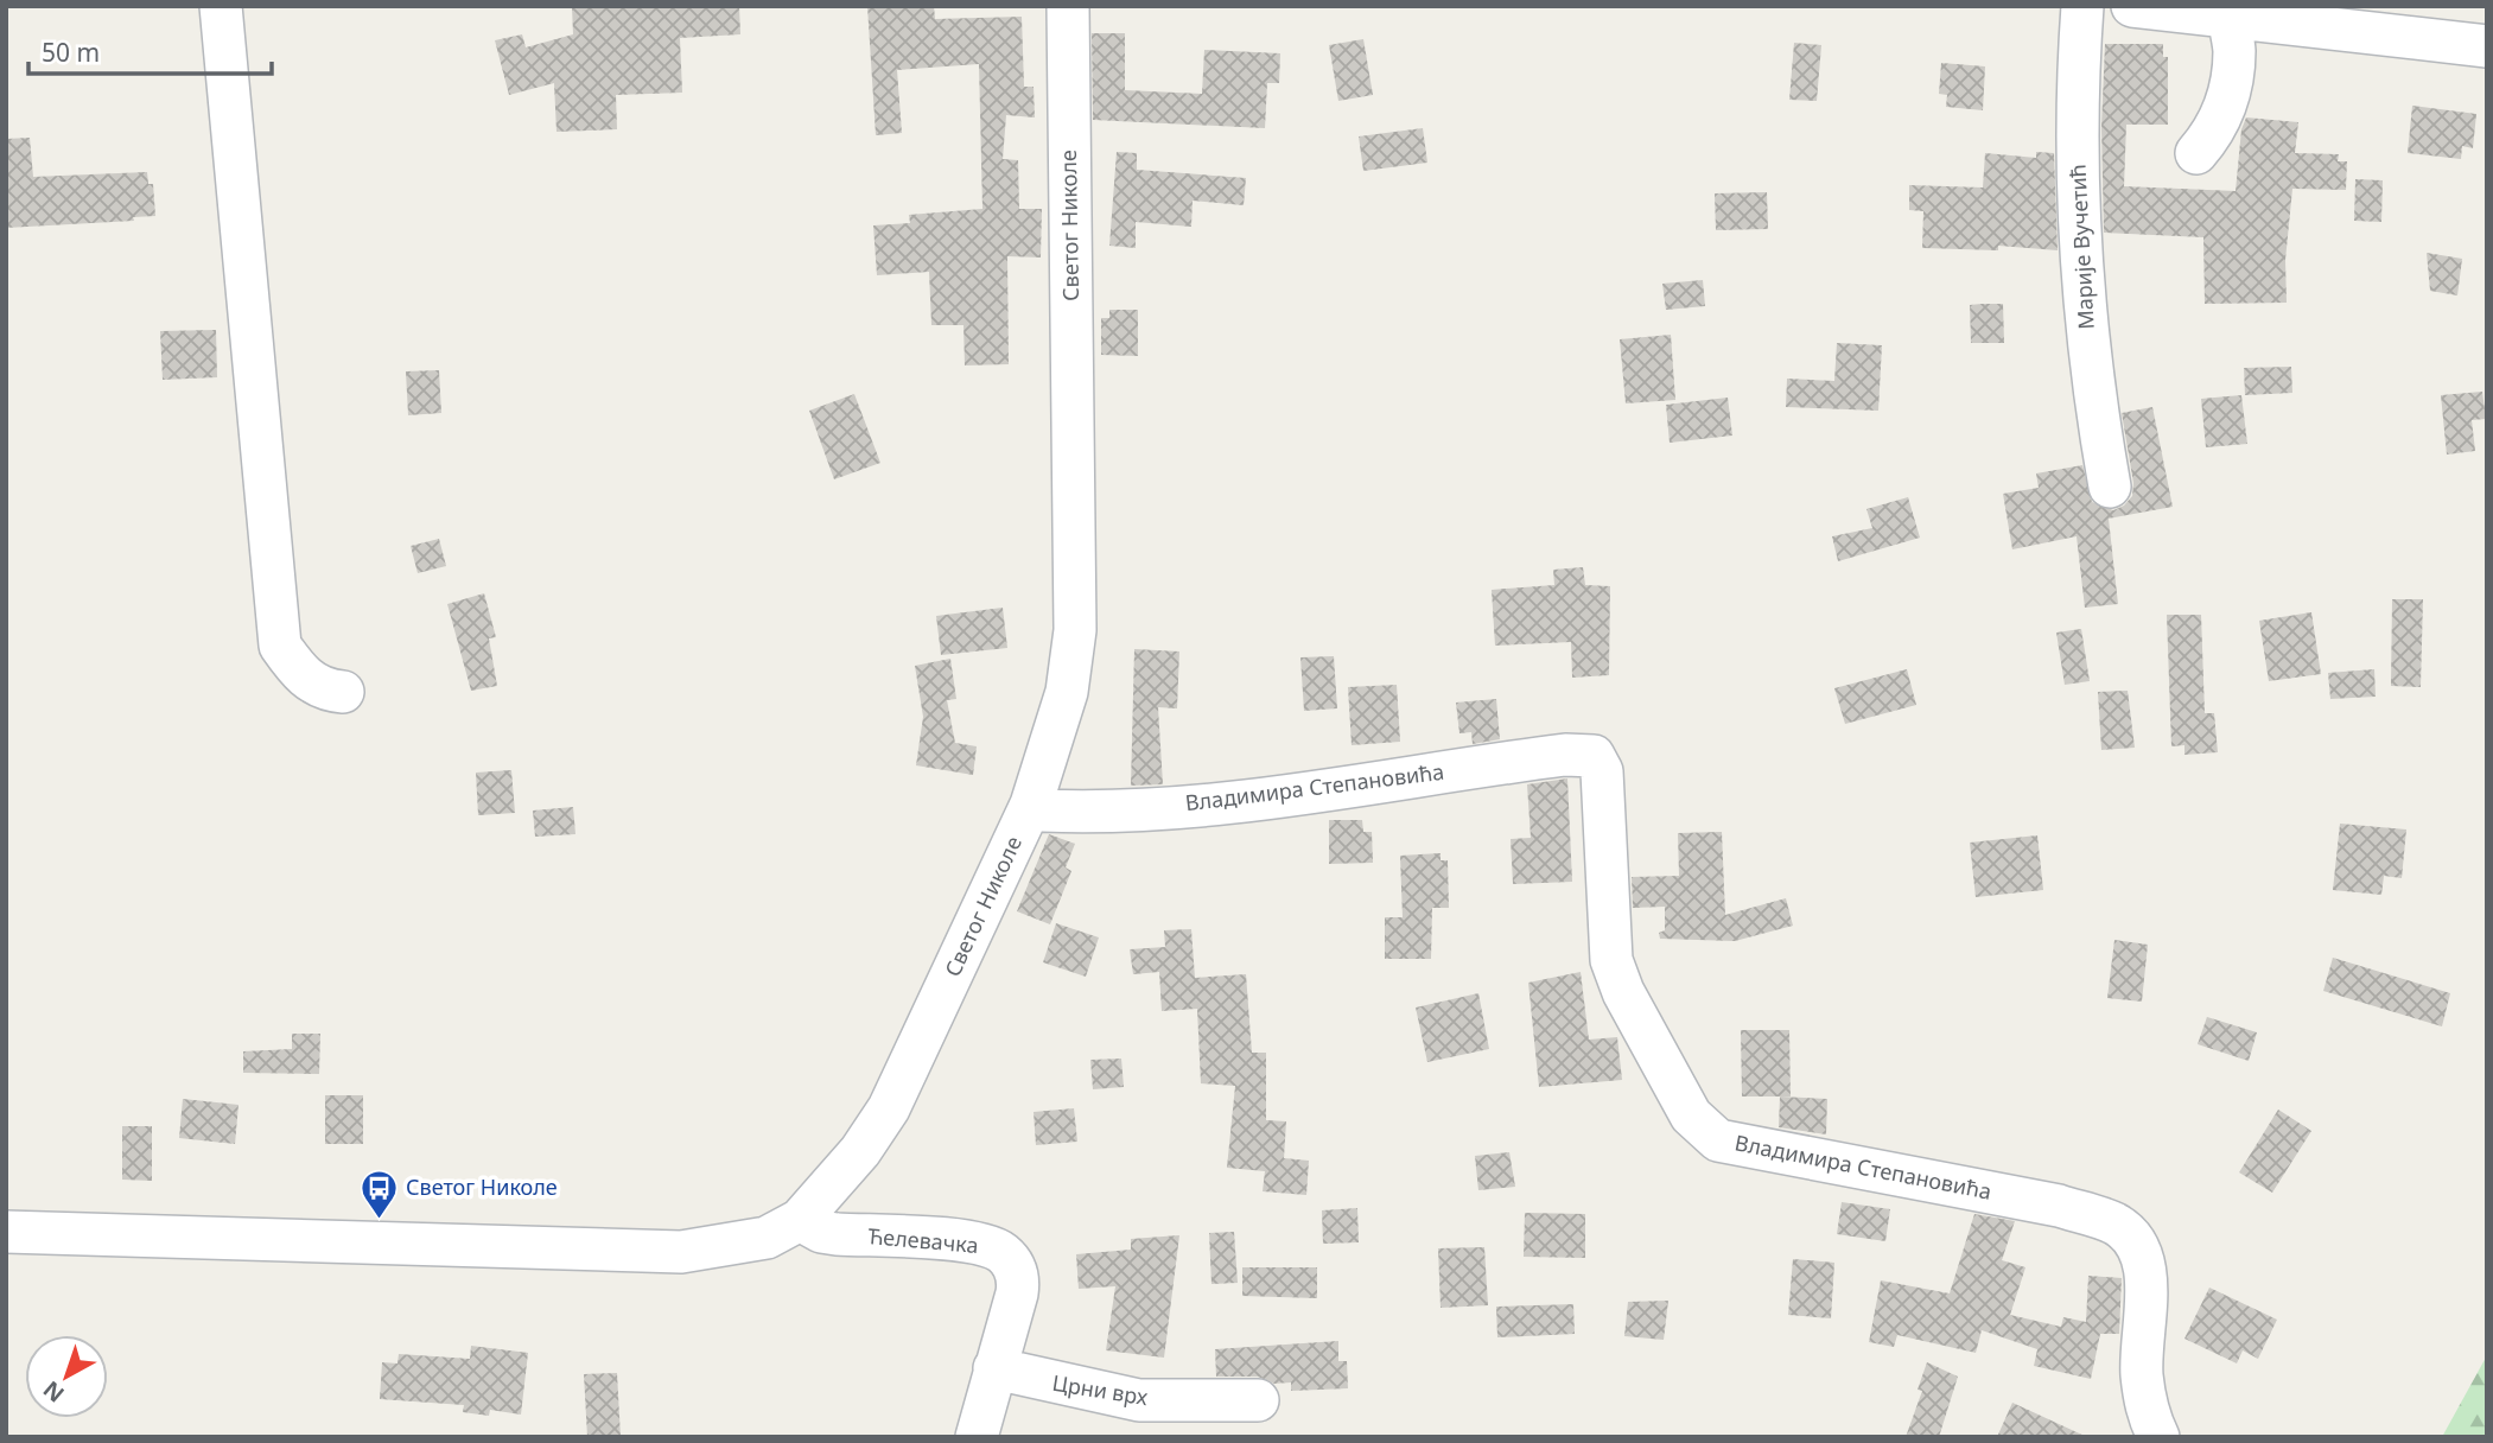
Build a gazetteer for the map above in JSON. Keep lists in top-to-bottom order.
{
  "streets": {
    "street": [
      "Светог Николе",
      "Марије Вучетић",
      "Владимира Степановића",
      "Ћелевачка",
      "Црни врх"
    ]
  },
  "crossings": [
    ["Светог Николе", "Владимира Степановића"],
    ["Светог Николе", "Ћелевачка"],
    ["Ћелевачка", "Црни врх"]
  ],
  "places": {
    "bus stop": ["Светог Николе"]
  },
  "scale_bar": "50 m",
  "north": "bottom left"
}
